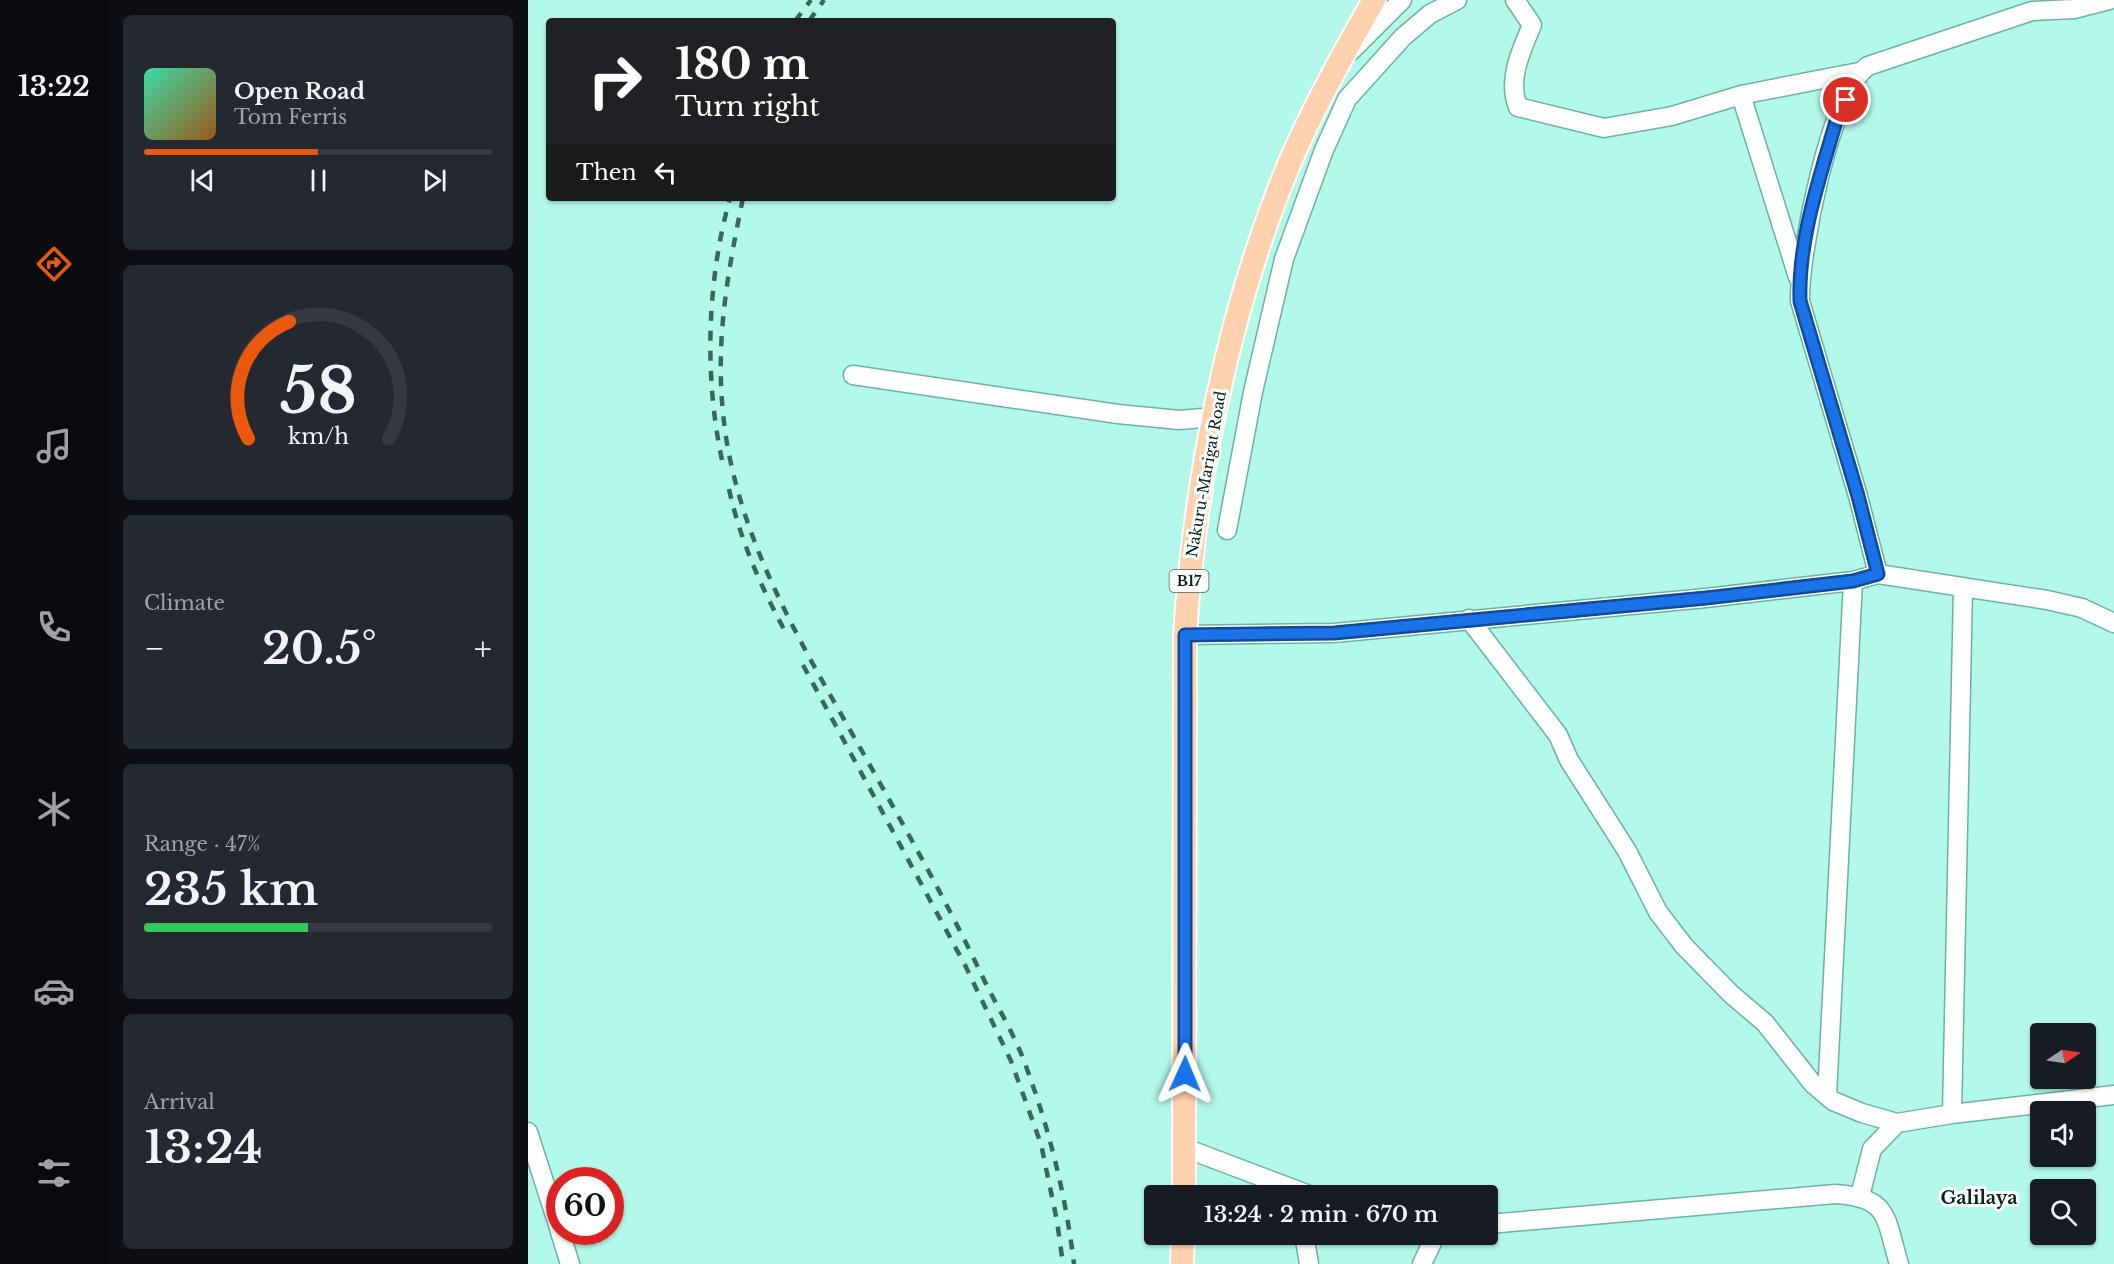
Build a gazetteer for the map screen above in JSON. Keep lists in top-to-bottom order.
{
  "streets": {
    "main road": ["Nakuru-Marigat Road", "B17"]
  },
  "districts": ["Galilaya"],
  "north": "right",
  "page": {
    "tabs": "13:22",
    "turn": ["180 m", "Turn right"],
    "song": ["Open Road", "Tom Ferris"],
    "then": "Then",
    "tile": [
      "Climate",
      ["Range · 47%", "235 km"],
      ["Arrival", "13:24"]
    ],
    "heat": ["−", "20.5°", "+"],
    "limit": "60",
    "trip": "13:24 · 2 min · 670 m",
    "gauge": ["58", "km/h"]
  }
}
